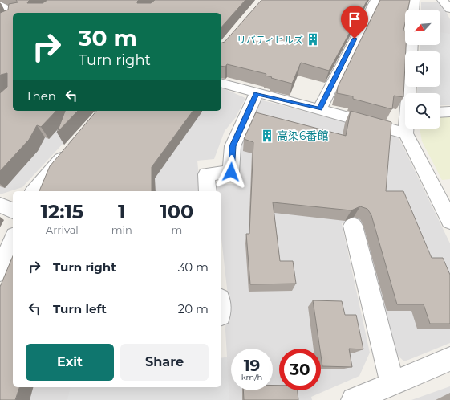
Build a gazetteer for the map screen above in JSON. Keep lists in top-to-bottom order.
{
  "places": {
    "building": ["リバティヒルズ", "高染6番館"]
  },
  "north": "bottom left",
  "page": {
    "turn": ["30 m", "Turn right"],
    "then": "Then",
    "eta": [
      "12:15",
      "Arrival",
      "1",
      "min",
      "100",
      "m"
    ],
    "list": [
      {
        "name": "Turn right",
        "value": "30 m"
      },
      {
        "name": "Turn left",
        "value": "20 m"
      }
    ],
    "buttons": ["Exit", "Share"],
    "speed": "19 km/h",
    "limit": "30"
  }
}
